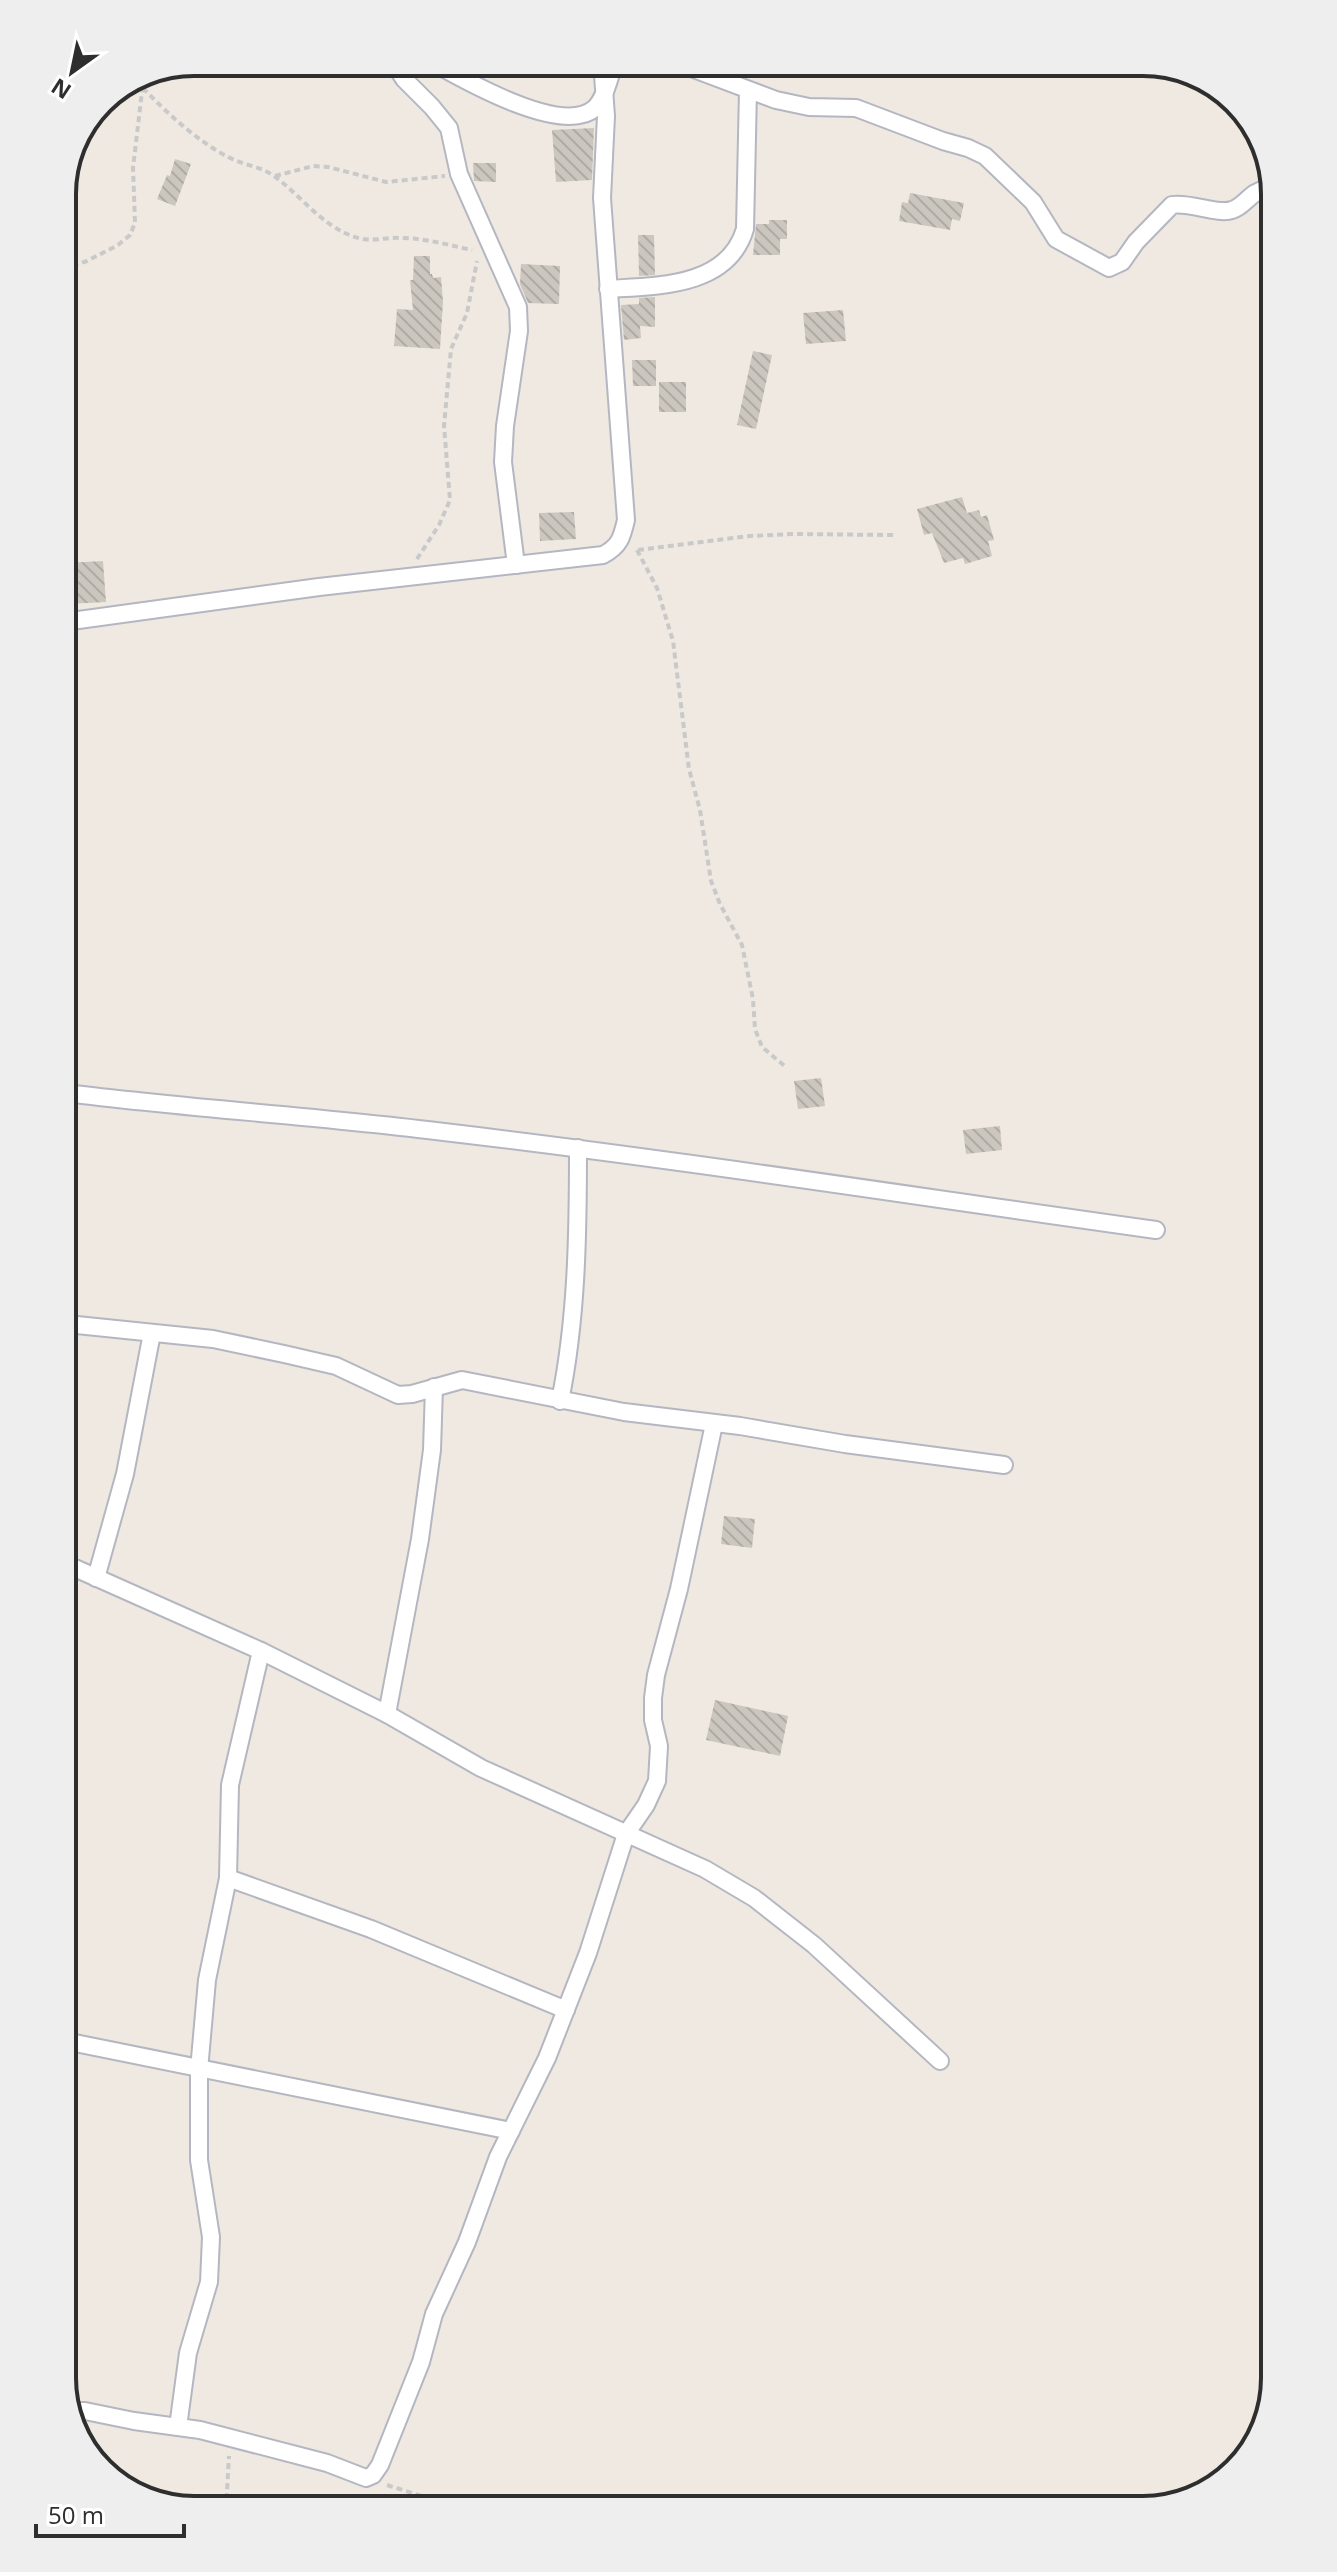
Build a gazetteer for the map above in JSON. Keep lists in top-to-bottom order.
{
  "scale_bar": "50 m",
  "north": "bottom left"
}
